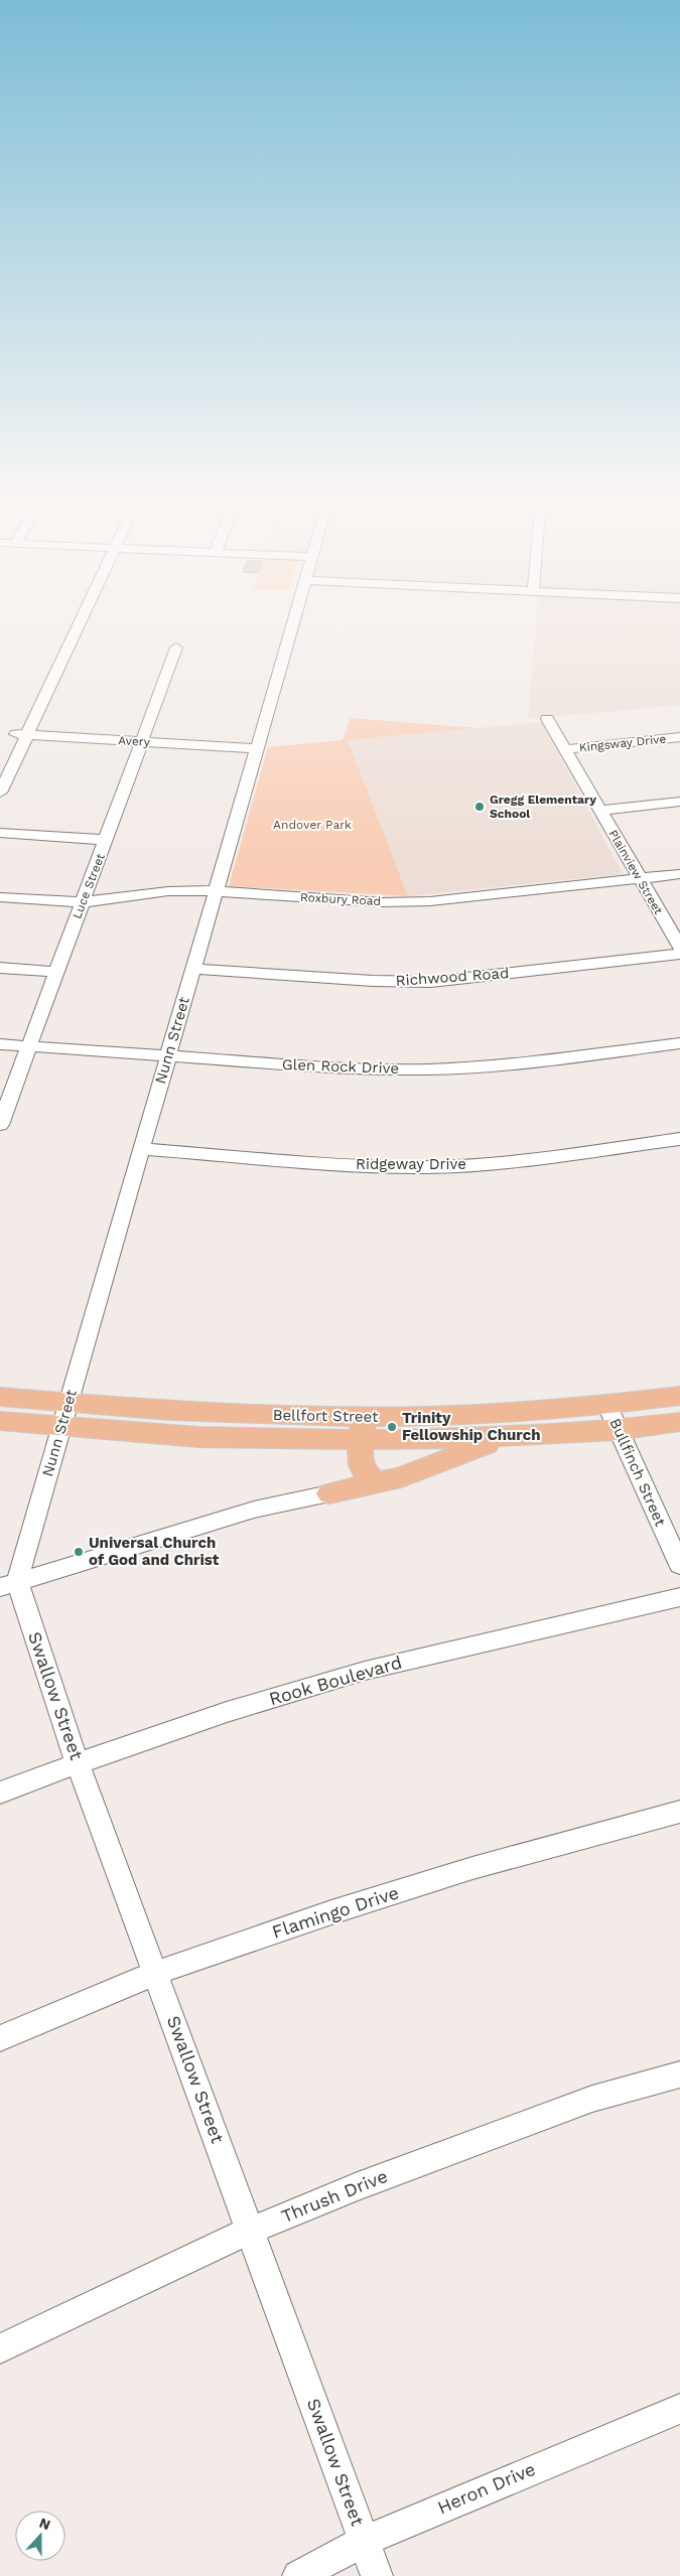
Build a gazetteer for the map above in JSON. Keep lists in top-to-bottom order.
{
  "streets": {
    "main road": ["Bellfort Street"],
    "street": [
      "Avery",
      "Kingsway Drive",
      "Plainview Street",
      "Luce Street",
      "Roxbury Road",
      "Richwood Road",
      "Nunn Street",
      "Glen Rock Drive",
      "Ridgeway Drive",
      "Bullfinch Street",
      "Rook Boulevard",
      "Swallow Street",
      "Flamingo Drive",
      "Thrush Drive",
      "Heron Drive"
    ]
  },
  "crossings": [
    ["Avery", "Luce Street"],
    ["Avery", "Nunn Street"],
    ["Kingsway Drive", "Plainview Street"],
    ["Plainview Street", "Roxbury Road"],
    ["Luce Street", "Roxbury Road"],
    ["Luce Street", "Glen Rock Drive"],
    ["Roxbury Road", "Nunn Street"],
    ["Richwood Road", "Nunn Street"],
    ["Nunn Street", "Glen Rock Drive"],
    ["Nunn Street", "Ridgeway Drive"],
    ["Nunn Street", "Bellfort Street"],
    ["Nunn Street", "Swallow Street"],
    ["Bellfort Street", "Bullfinch Street"],
    ["Rook Boulevard", "Swallow Street"],
    ["Swallow Street", "Flamingo Drive"],
    ["Swallow Street", "Thrush Drive"],
    ["Swallow Street", "Heron Drive"]
  ],
  "parks": ["Andover Park"],
  "places": ["Gregg Elementary School", "Trinity Fellowship Church", "Universal Church of God and Christ"],
  "north": "top"
}
